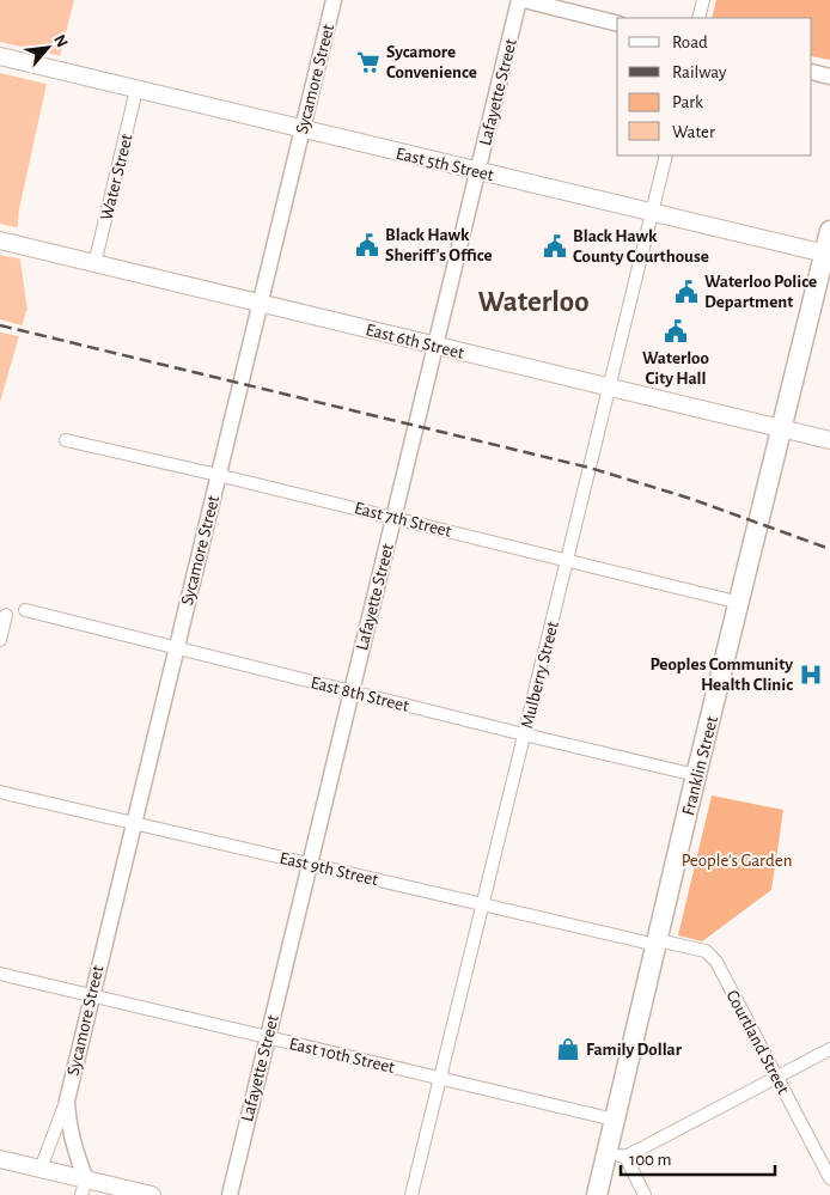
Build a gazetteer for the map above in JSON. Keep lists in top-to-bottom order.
{
  "streets": {
    "main road": ["East 5th Street", "East 6th Street", "Franklin Street"],
    "street": [
      "Sycamore Street",
      "Lafayette Street",
      "Water Street",
      "East 7th Street",
      "Mulberry Street",
      "East 8th Street",
      "East 9th Street",
      "Courtland Street",
      "East 10th Street"
    ]
  },
  "crossings": [
    ["Sycamore Street", "East 5th Street"],
    ["Sycamore Street", "East 6th Street"],
    ["Sycamore Street", "East 7th Street"],
    ["Sycamore Street", "East 8th Street"],
    ["Sycamore Street", "East 9th Street"],
    ["Sycamore Street", "East 10th Street"],
    ["Lafayette Street", "East 5th Street"],
    ["Lafayette Street", "East 6th Street"],
    ["Lafayette Street", "East 7th Street"],
    ["Lafayette Street", "East 8th Street"],
    ["Lafayette Street", "East 9th Street"],
    ["Lafayette Street", "East 10th Street"],
    ["East 5th Street", "Water Street"],
    ["East 5th Street", "Mulberry Street"],
    ["East 5th Street", "Franklin Street"],
    ["Water Street", "East 6th Street"],
    ["East 6th Street", "Mulberry Street"],
    ["East 6th Street", "Franklin Street"],
    ["East 7th Street", "Mulberry Street"],
    ["East 7th Street", "Franklin Street"],
    ["Mulberry Street", "East 8th Street"],
    ["Mulberry Street", "East 9th Street"],
    ["Mulberry Street", "East 10th Street"],
    ["East 8th Street", "Franklin Street"],
    ["Franklin Street", "East 9th Street"],
    ["Franklin Street", "Courtland Street"],
    ["Franklin Street", "East 10th Street"],
    ["East 9th Street", "Courtland Street"]
  ],
  "districts": ["Waterloo"],
  "parks": ["People's Garden"],
  "places": {
    "supermarket": ["Sycamore Convenience"],
    "public building": [
      "Black Hawk Sheriff's Office",
      "Black Hawk County Courthouse",
      "Waterloo Police Department",
      "Waterloo City Hall"
    ],
    "hospital": ["Peoples Community Health Clinic"],
    "shop": ["Family Dollar"]
  },
  "legend": [
    "Road",
    "Railway",
    "Park",
    "Water"
  ],
  "scale_bar": "100 m",
  "north": "top right"
}
